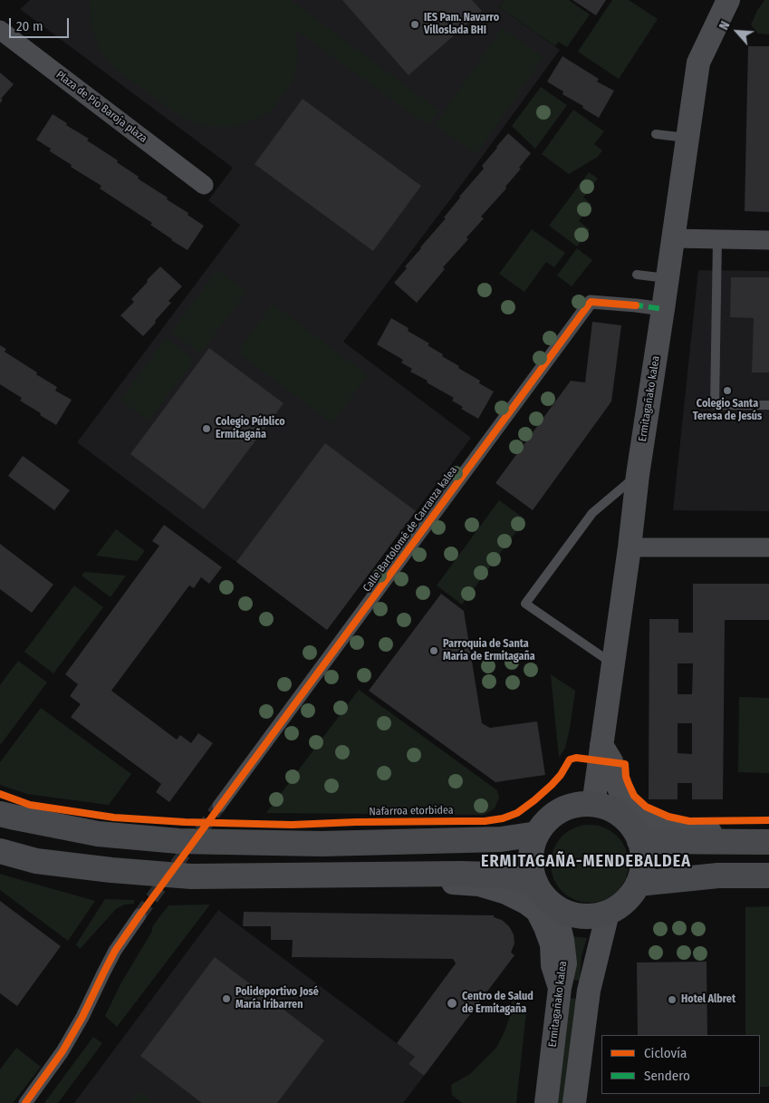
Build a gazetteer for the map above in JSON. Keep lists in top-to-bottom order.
{
  "streets": {
    "street": ["Plaza de Pío Baroja plaza", "Ermitagañako kalea", "Calle Bartolomé de Carranza kalea"],
    "cycle path": ["Nafarroa etorbidea"]
  },
  "crossings": [
    ["Ermitagañako kalea", "Calle Bartolomé de Carranza kalea"]
  ],
  "districts": ["ERMITAGAÑA-MENDEBALDEA"],
  "places": [
    "IES Pam. Navarro Villoslada BHI",
    "Colegio Santa Teresa de Jesús",
    "Colegio Público Ermitagaña",
    "Parroquia de Santa María de Ermitagaña",
    "Polideportivo José María Iribarren",
    "Hotel Albret",
    "Centro de Salud de Ermitagaña"
  ],
  "legend": ["Ciclovía", "Sendero"],
  "scale_bar": "20 m",
  "north": "top left"
}
